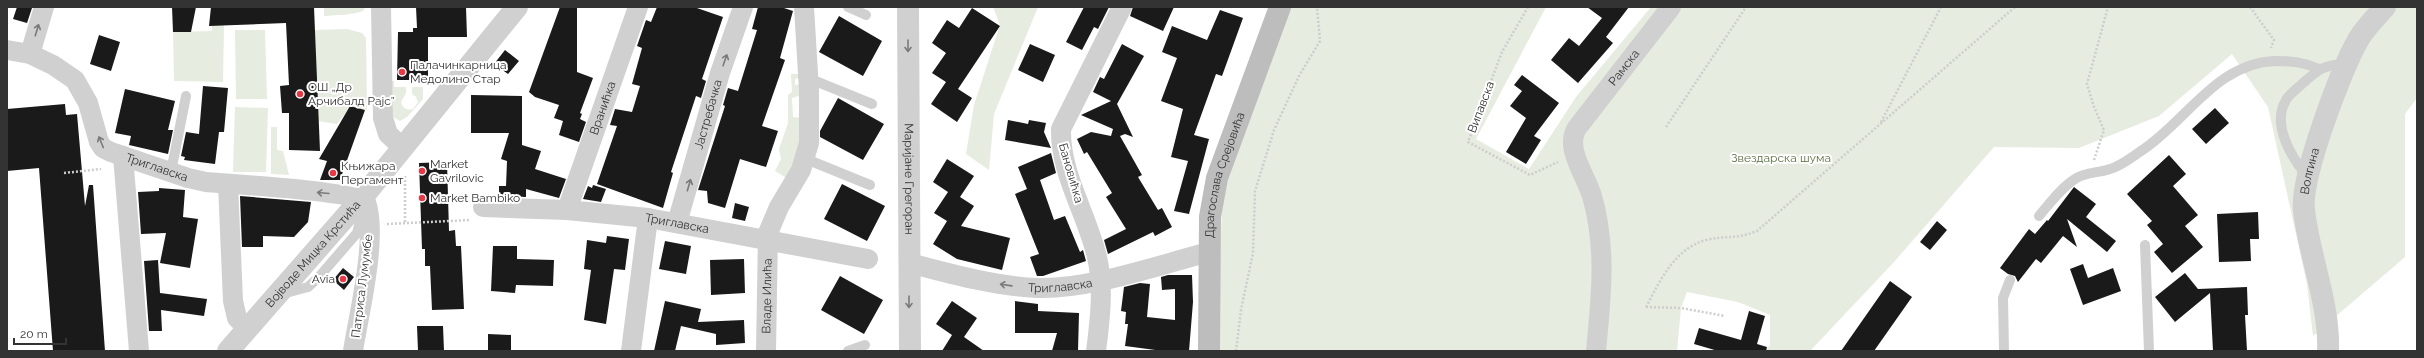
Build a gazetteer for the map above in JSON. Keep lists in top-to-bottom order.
{
  "streets": {
    "main road": ["Драгослава Срејовића"],
    "street": [
      "Рамска",
      "Вранићка",
      "Јастребачка",
      "Триглавска",
      "Волгина",
      "Бановићка",
      "Маријане Грегоран",
      "Војводе Мицка Крстића",
      "Патриса Лумумбе",
      "Владе Илића"
    ],
    "path": ["Випавска"]
  },
  "crossings": [
    ["Рамска", "Випавска"],
    ["Вранићка", "Триглавска"],
    ["Јастребачка", "Триглавска"],
    ["Триглавска", "Бановићка"],
    ["Триглавска", "Драгослава Срејовића"],
    ["Триглавска", "Маријане Грегоран"],
    ["Триглавска", "Војводе Мицка Крстића"],
    ["Триглавска", "Патриса Лумумбе"],
    ["Триглавска", "Владе Илића"],
    ["Војводе Мицка Крстића", "Патриса Лумумбе"]
  ],
  "one_way": ["Триглавска"],
  "parks": ["Звездарска шума"],
  "places": [
    "Палачинкарница Медолино Стар",
    "ОШ „Др Арчибалд Рајс”",
    "Market Gavrilovic",
    "Књижара Пергамент",
    "Market Bambiko",
    "Avia"
  ],
  "scale_bar": "20 m"
}
